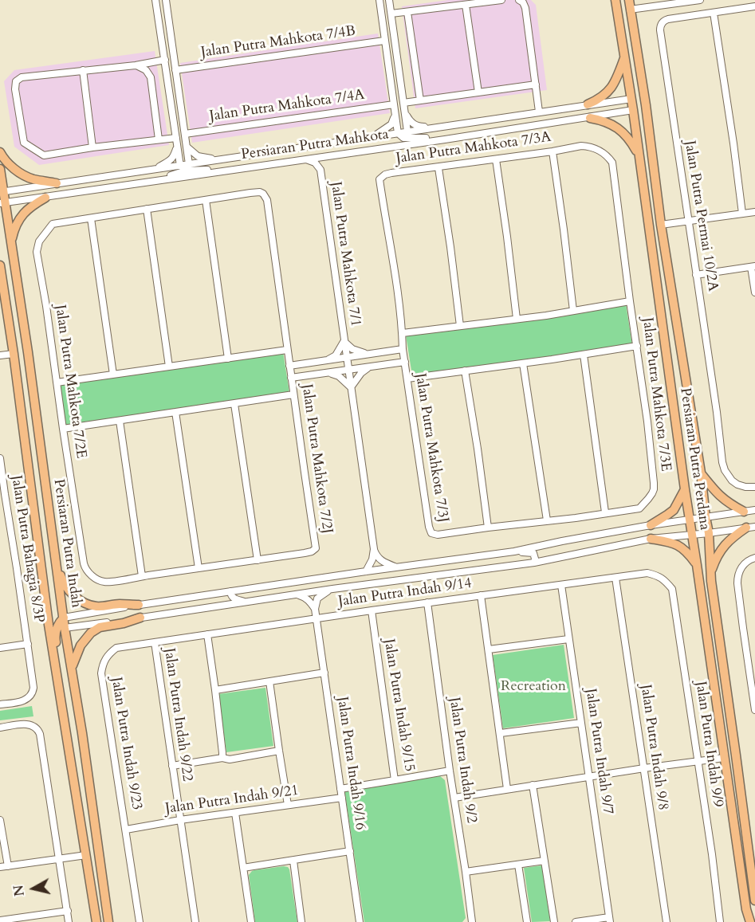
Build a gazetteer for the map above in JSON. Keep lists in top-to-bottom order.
{
  "streets": {
    "main road": ["Persiaran Putra Perdana", "Persiaran Putra Indah"],
    "street": [
      "Jalan Putra Mahkota 7/4B",
      "Jalan Putra Mahkota 7/4A",
      "Persiaran Putra Mahkota",
      "Jalan Putra Mahkota 7/3A",
      "Jalan Putra Permai 10/2A",
      "Jalan Putra Mahkota 7/1",
      "Jalan Putra Mahkota 7/2E",
      "Jalan Putra Mahkota 7/3E",
      "Jalan Putra Mahkota 7/3J",
      "Jalan Putra Mahkota 7/2J",
      "Jalan Putra Bahagia 8/3P",
      "Jalan Putra Indah 9/14",
      "Jalan Putra Indah 9/15",
      "Jalan Putra Indah 9/22",
      "Jalan Putra Indah 9/23",
      "Jalan Putra Indah 9/9",
      "Jalan Putra Indah 9/8",
      "Jalan Putra Indah 9/7",
      "Jalan Putra Indah 9/2",
      "Jalan Putra Indah 9/16",
      "Jalan Putra Indah 9/21"
    ]
  },
  "crossings": [
    ["Persiaran Putra Mahkota", "Jalan Putra Mahkota 7/1"],
    ["Persiaran Putra Mahkota", "Persiaran Putra Perdana"],
    ["Persiaran Putra Mahkota", "Persiaran Putra Indah"],
    ["Jalan Putra Mahkota 7/3A", "Jalan Putra Mahkota 7/3E"],
    ["Jalan Putra Mahkota 7/3A", "Jalan Putra Mahkota 7/3J"],
    ["Jalan Putra Mahkota 7/2E", "Jalan Putra Mahkota 7/2J"],
    ["Jalan Putra Mahkota 7/3E", "Jalan Putra Mahkota 7/3J"],
    ["Jalan Putra Indah 9/14", "Jalan Putra Indah 9/15"],
    ["Jalan Putra Indah 9/14", "Jalan Putra Indah 9/22"],
    ["Jalan Putra Indah 9/14", "Jalan Putra Indah 9/23"],
    ["Jalan Putra Indah 9/14", "Jalan Putra Indah 9/9"],
    ["Jalan Putra Indah 9/14", "Jalan Putra Indah 9/8"],
    ["Jalan Putra Indah 9/14", "Jalan Putra Indah 9/7"],
    ["Jalan Putra Indah 9/14", "Jalan Putra Indah 9/2"],
    ["Jalan Putra Indah 9/14", "Jalan Putra Indah 9/16"],
    ["Jalan Putra Indah 9/15", "Jalan Putra Indah 9/2"],
    ["Jalan Putra Indah 9/22", "Jalan Putra Indah 9/23"],
    ["Jalan Putra Indah 9/22", "Jalan Putra Indah 9/21"],
    ["Jalan Putra Indah 9/23", "Jalan Putra Indah 9/21"],
    ["Jalan Putra Indah 9/16", "Jalan Putra Indah 9/21"]
  ],
  "parks": ["Recreation"],
  "north": "left"
}
